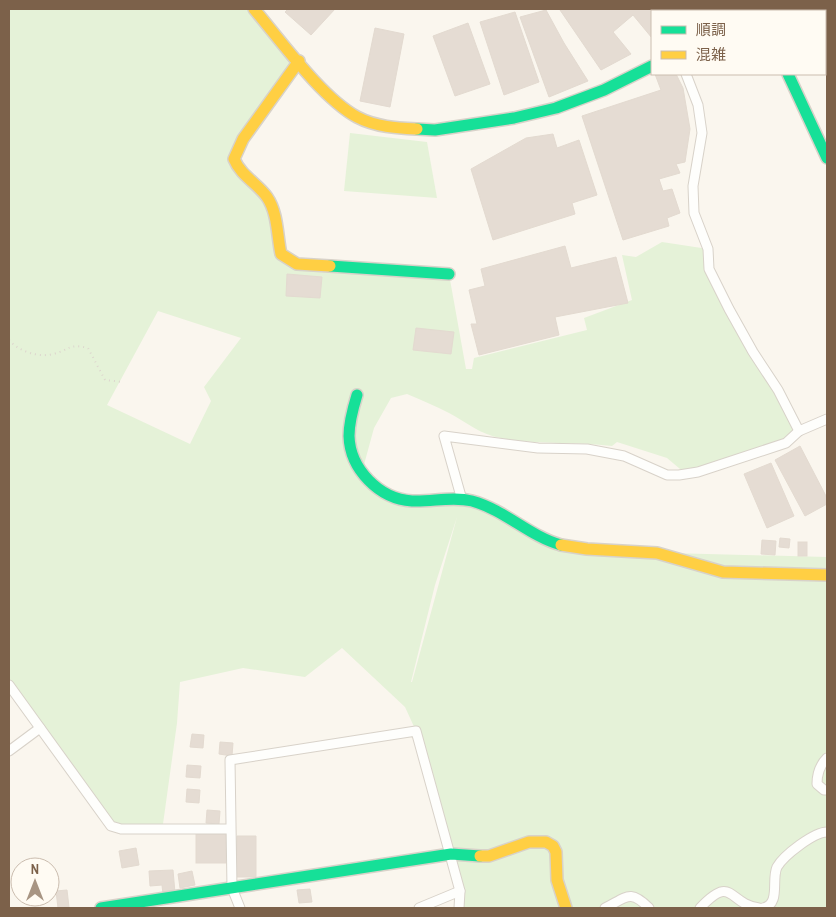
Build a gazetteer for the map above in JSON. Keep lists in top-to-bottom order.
{
  "legend": ["順調", "混雑"],
  "north": "top"
}
